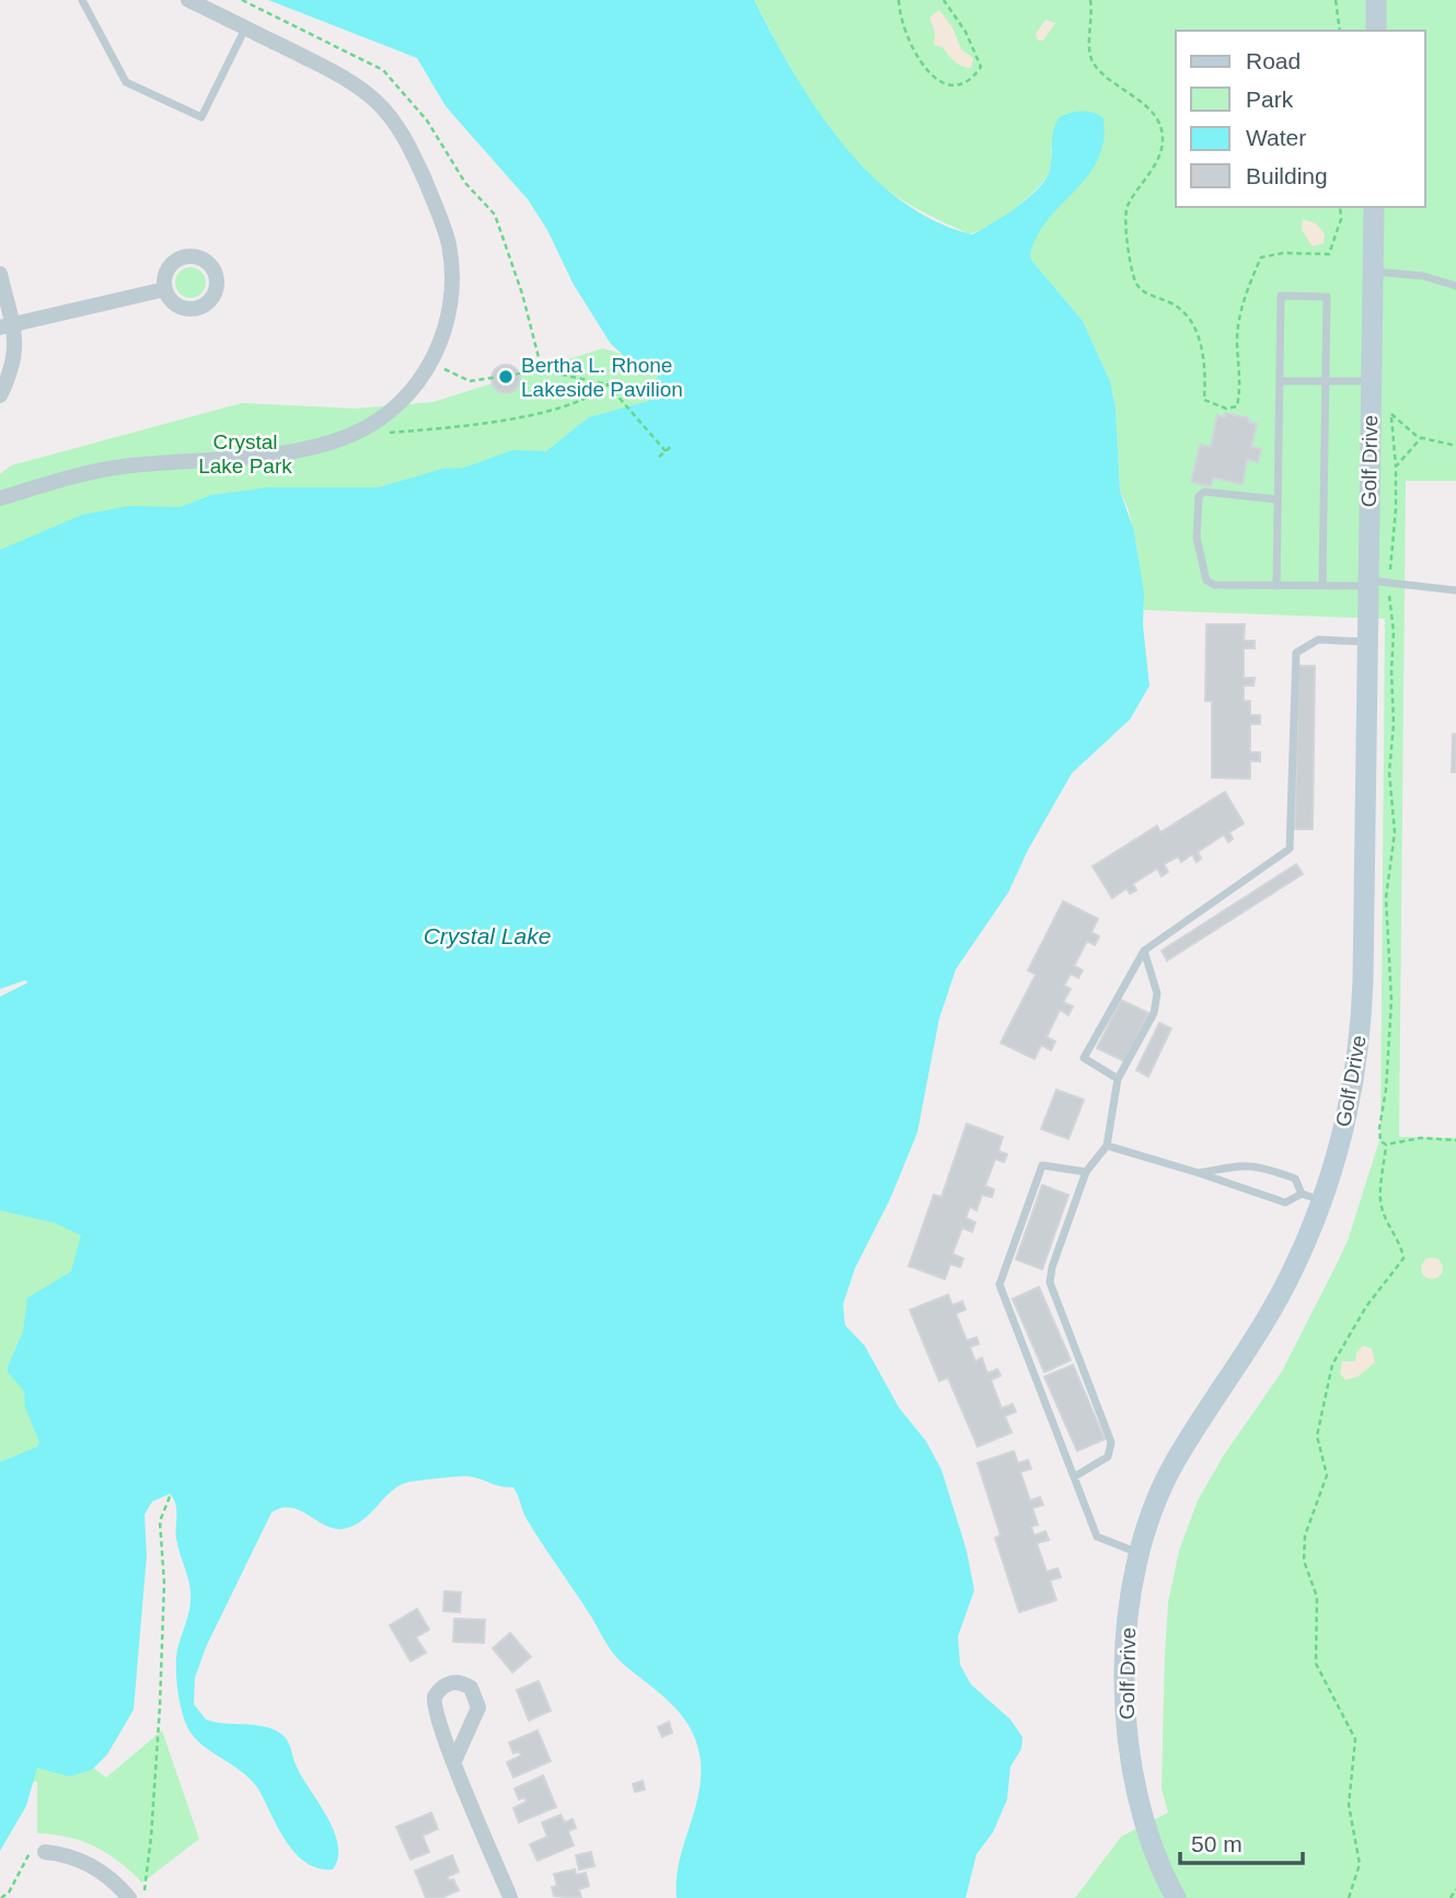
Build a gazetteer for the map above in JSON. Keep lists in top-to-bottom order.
{
  "streets": {
    "street": ["Golf Drive"]
  },
  "water": ["Crystal Lake"],
  "parks": ["Crystal Lake Park"],
  "places": ["Bertha L. Rhone Lakeside Pavilion"],
  "legend": [
    "Road",
    "Park",
    "Water",
    "Building"
  ],
  "scale_bar": "50 m"
}
